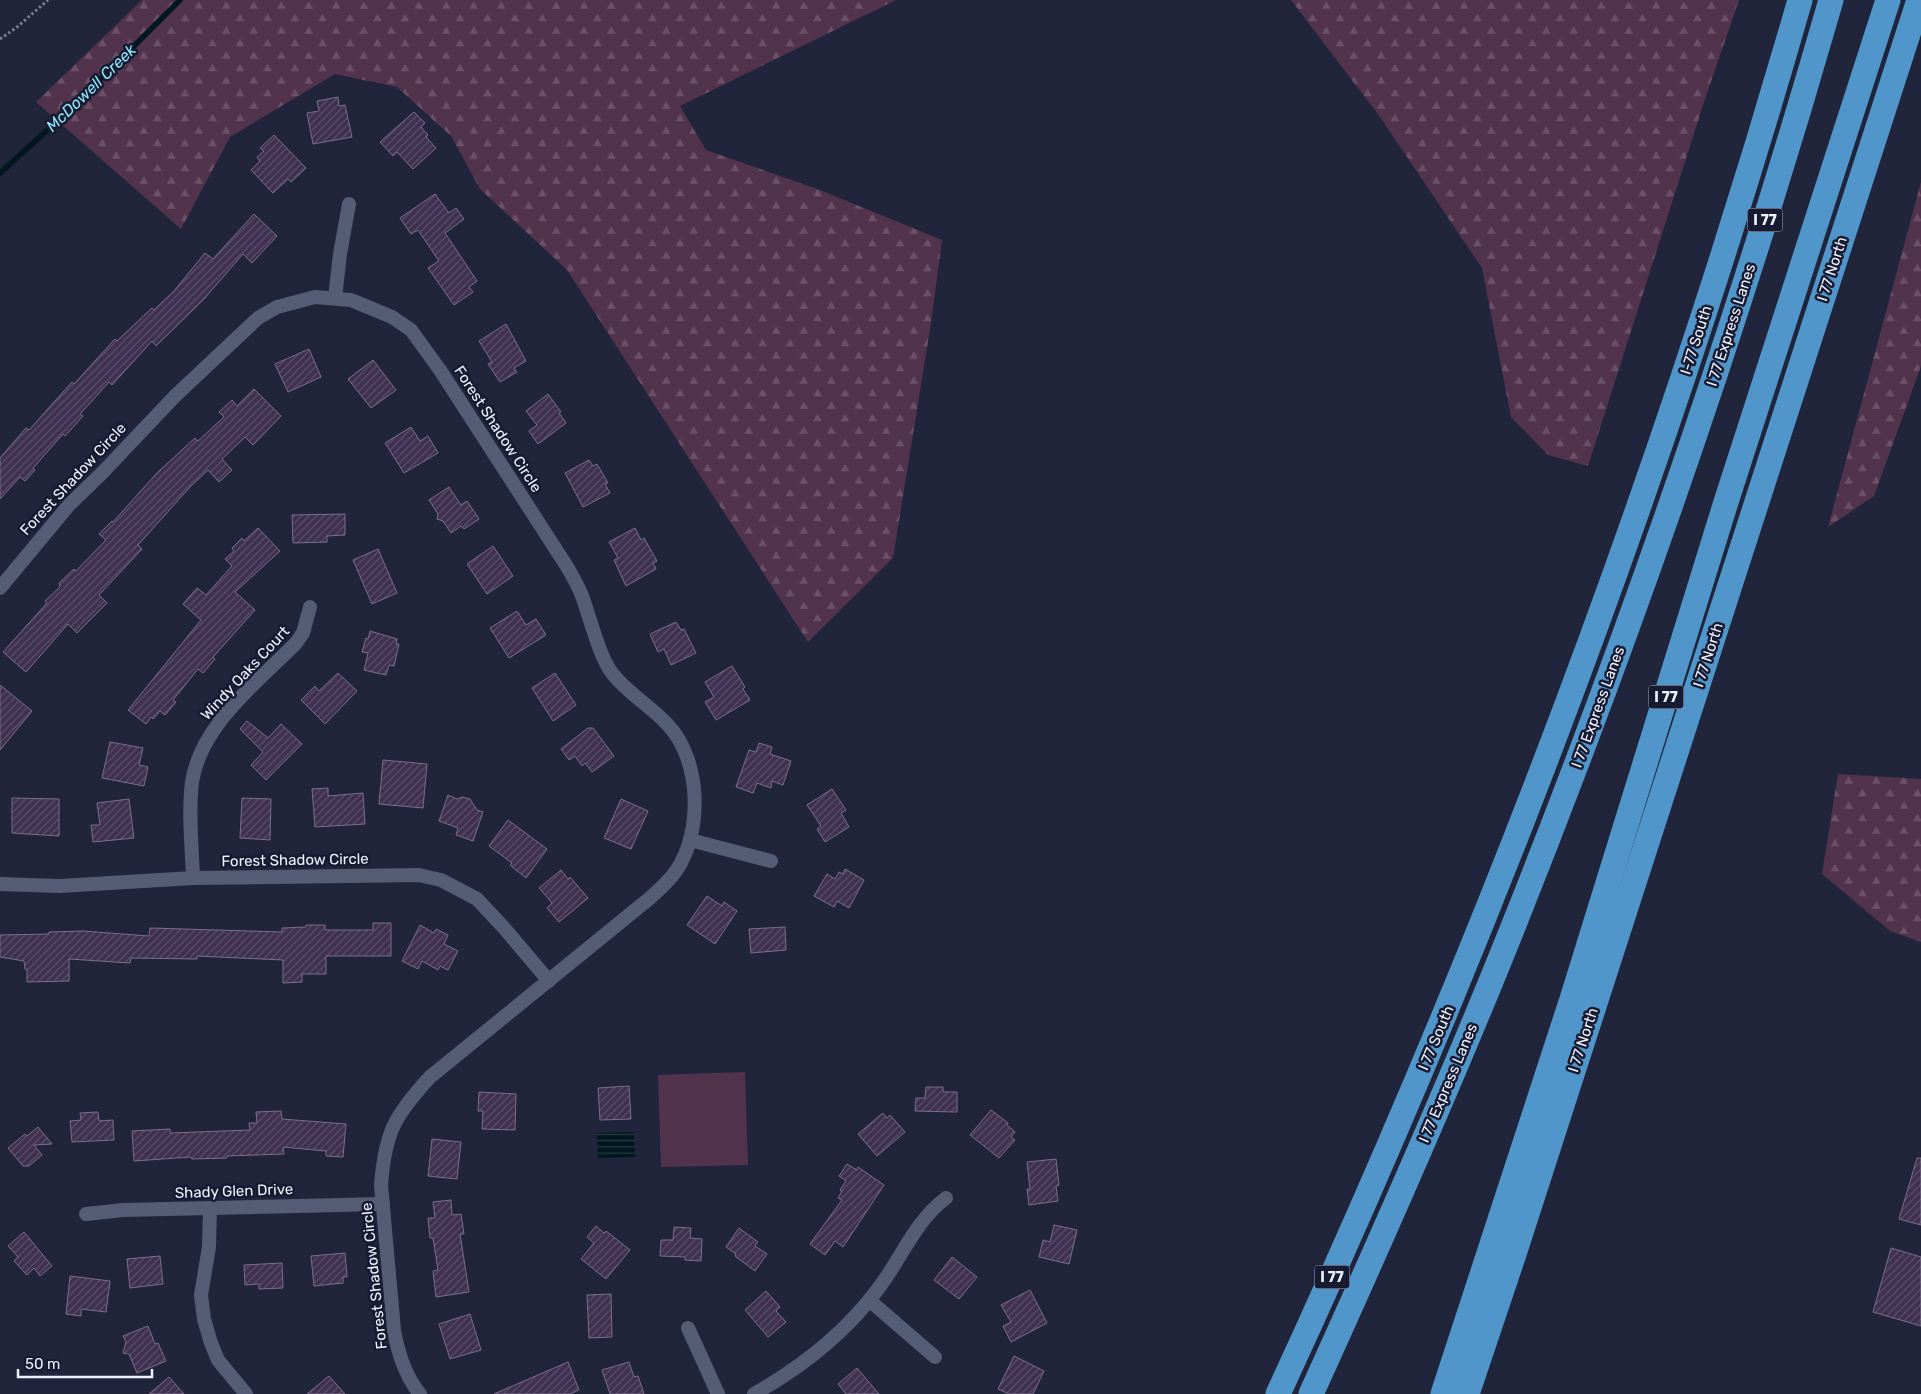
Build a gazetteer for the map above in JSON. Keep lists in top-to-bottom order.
{
  "streets": {
    "highway": [
      "I 77",
      "I 77 North",
      "I 77 Express Lanes",
      "I-77 South",
      "I 77 South"
    ],
    "street": ["Forest Shadow Circle", "Windy Oaks Court", "Shady Glen Drive"]
  },
  "crossings": [
    ["I-77 South", "I 77 South"],
    ["Forest Shadow Circle", "Windy Oaks Court"],
    ["Forest Shadow Circle", "Shady Glen Drive"]
  ],
  "water": ["McDowell Creek"],
  "scale_bar": "50 m"
}
